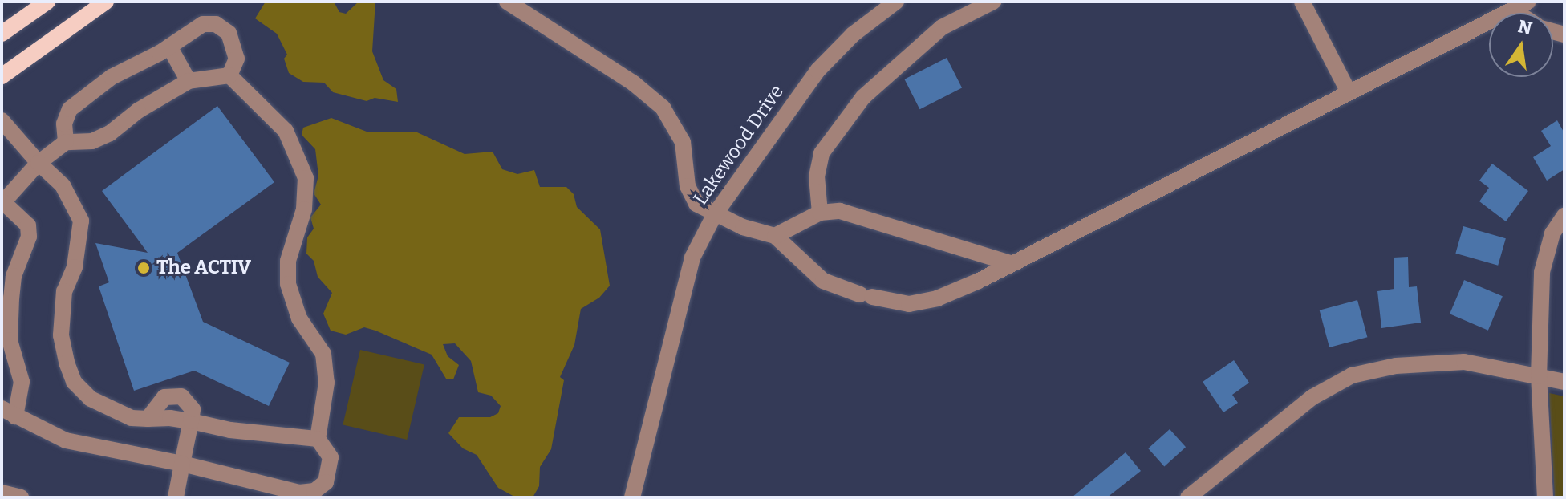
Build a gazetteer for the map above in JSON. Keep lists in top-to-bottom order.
{
  "streets": {
    "street": ["Lakewood Drive"]
  },
  "places": ["The ACTIV"],
  "north": "top"
}
